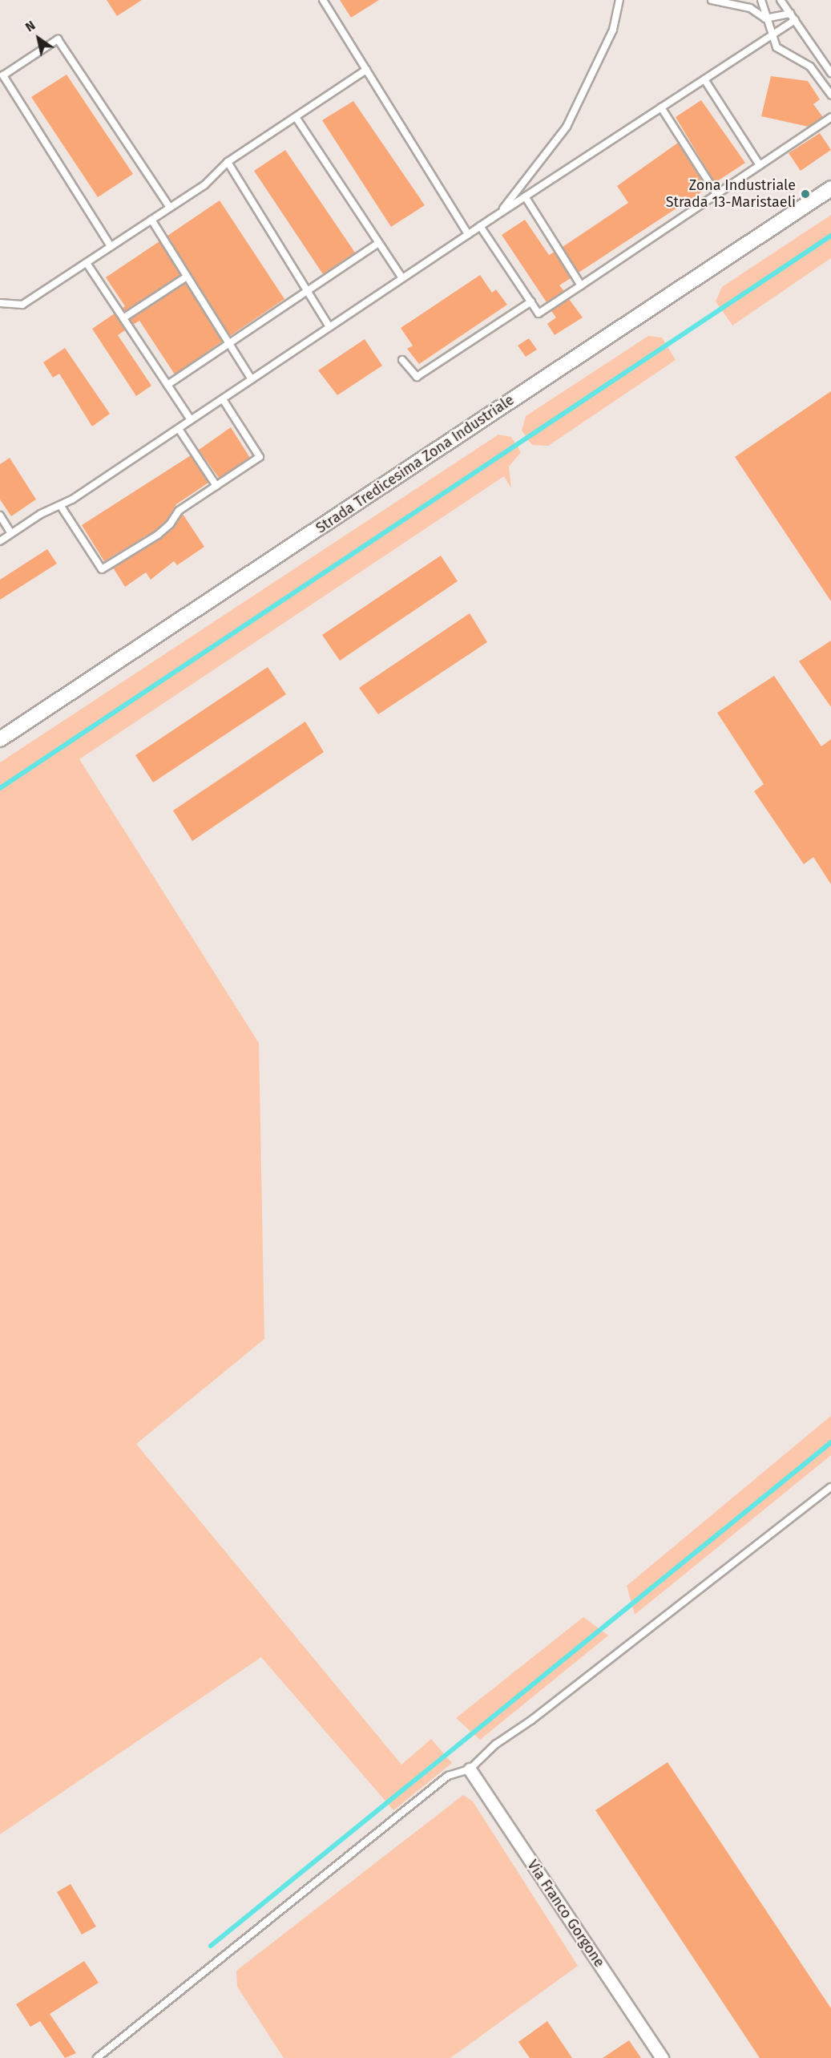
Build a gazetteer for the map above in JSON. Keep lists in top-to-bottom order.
{
  "streets": {
    "street": ["Strada Tredicesima Zona Industriale", "Via Franco Gorgone"]
  },
  "places": ["Zona Industriale Strada 13-Maristaeli"],
  "north": "top left"
}
